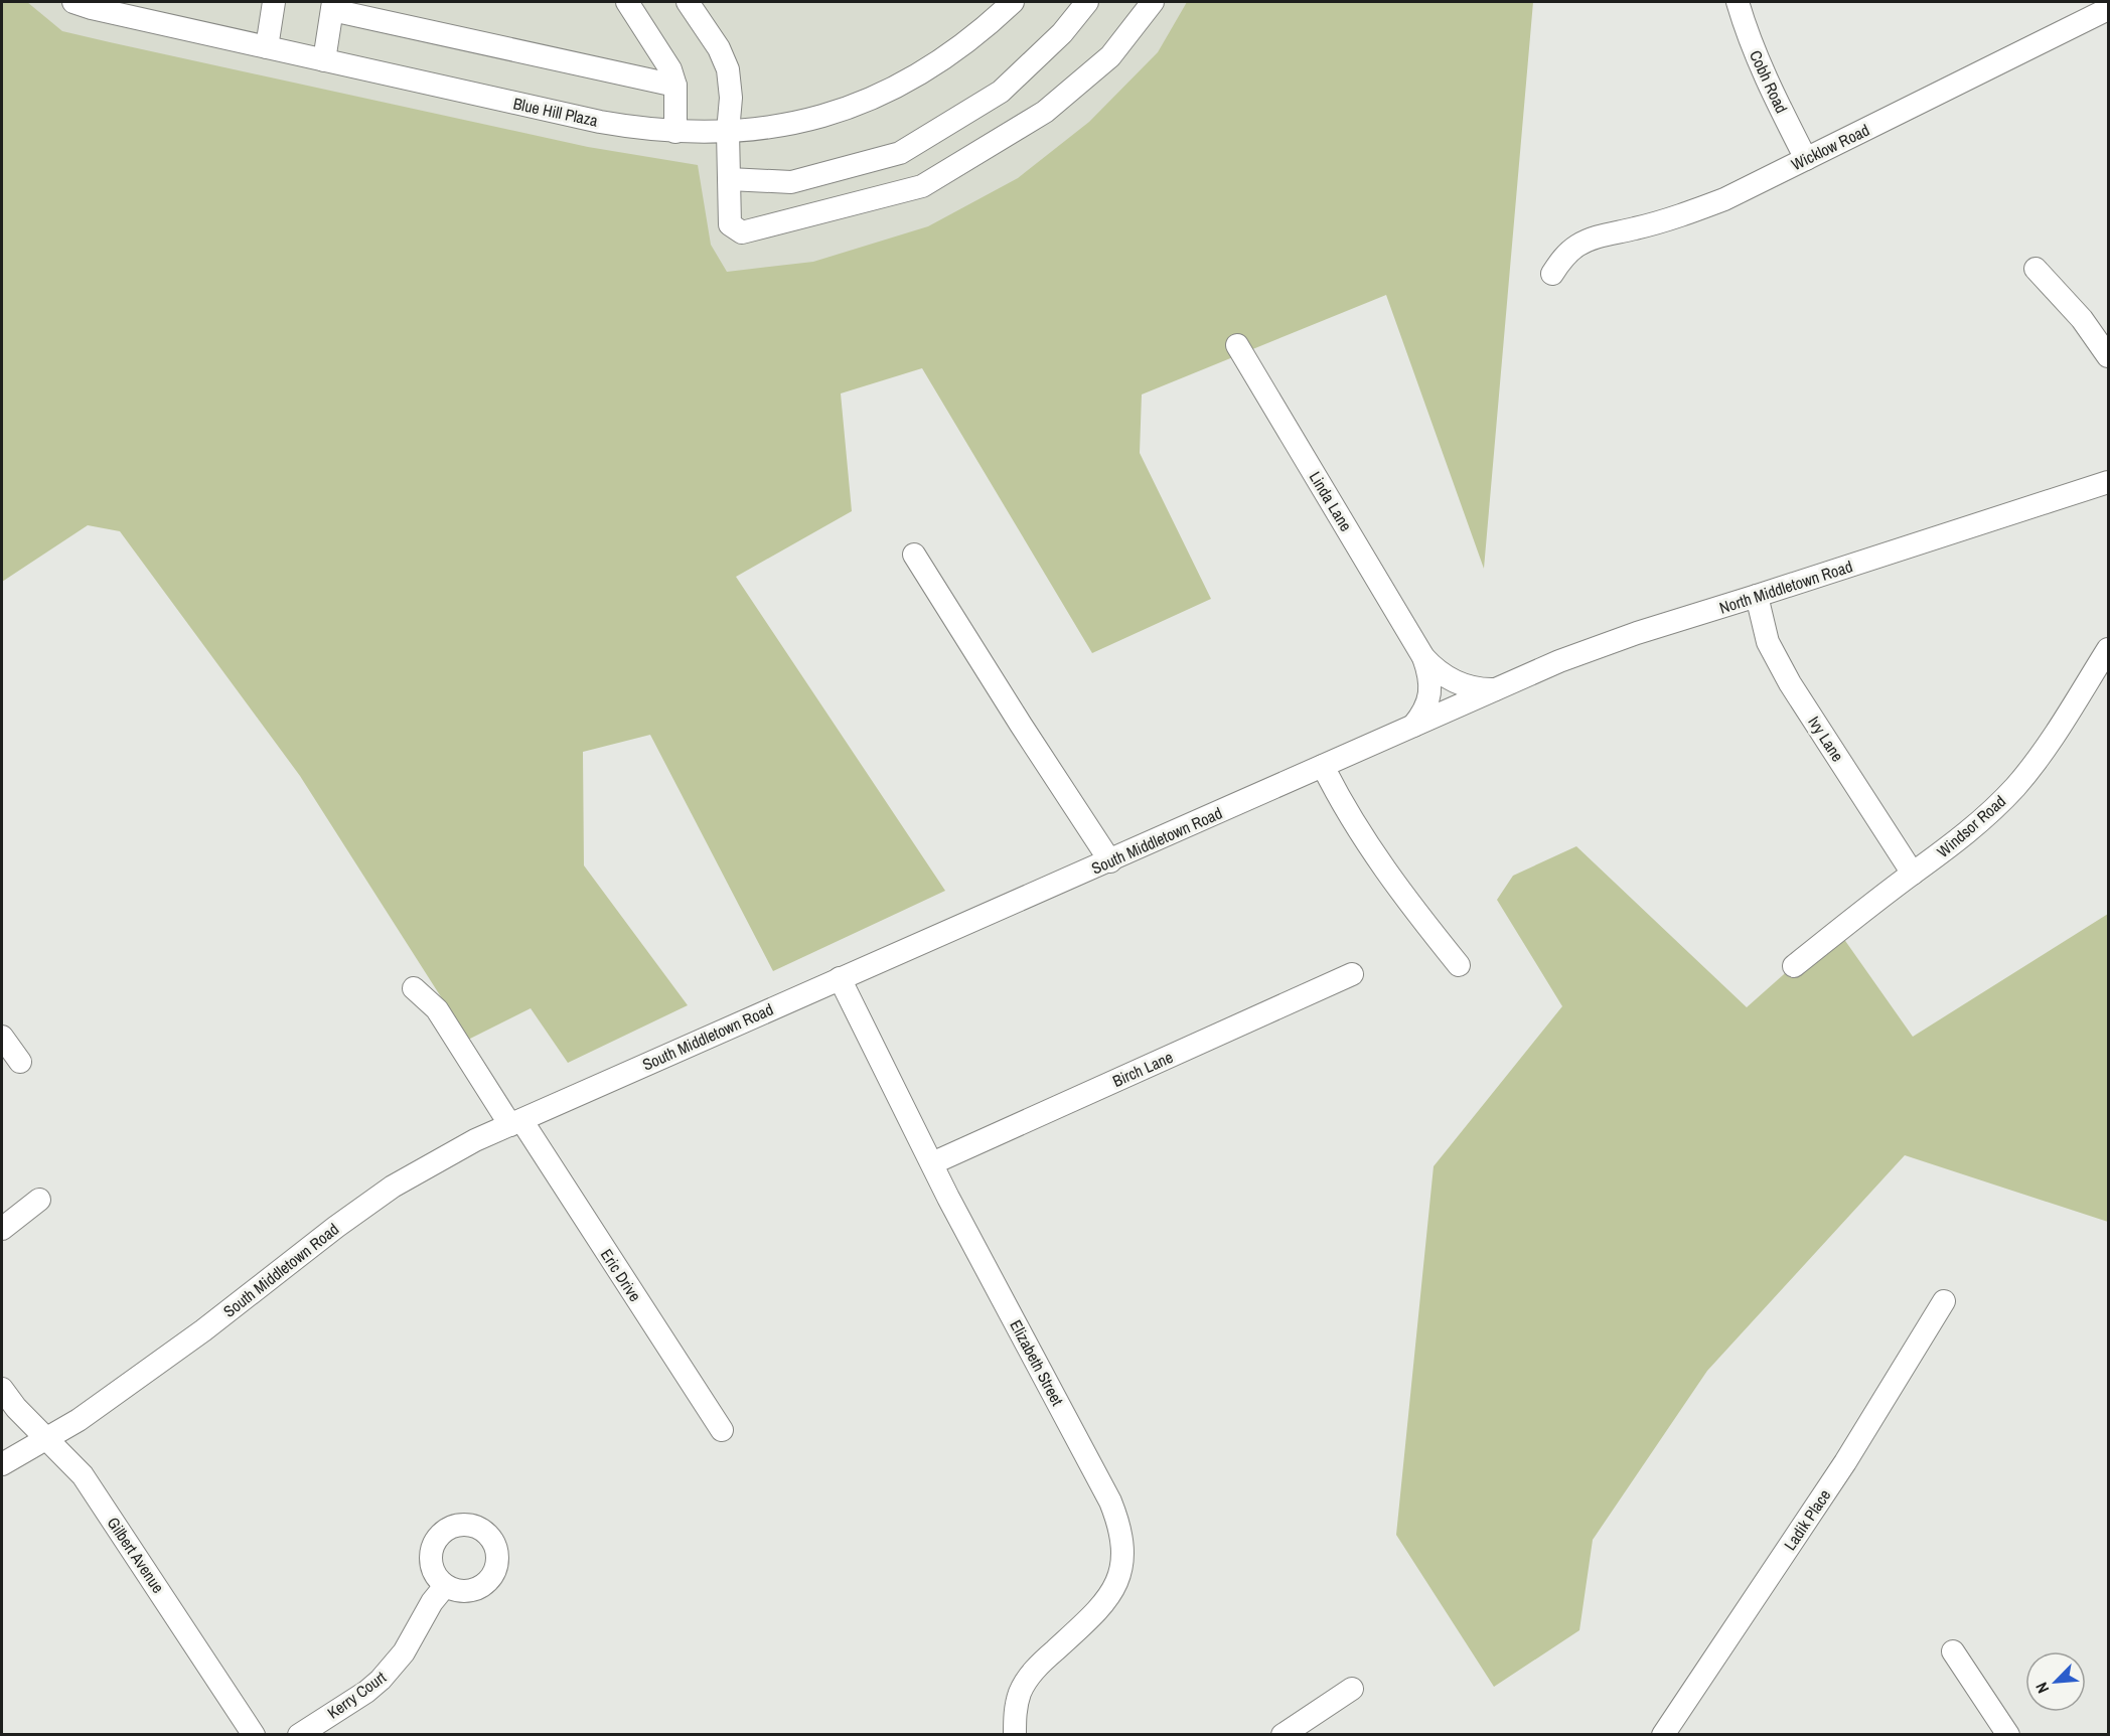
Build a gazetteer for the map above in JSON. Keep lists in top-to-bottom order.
{
  "streets": {
    "street": [
      "Cobh Road",
      "Blue Hill Plaza",
      "Wicklow Road",
      "Linda Lane",
      "North Middletown Road",
      "Ivy Lane",
      "Windsor Road",
      "South Middletown Road",
      "Birch Lane",
      "Eric Drive",
      "Elizabeth Street",
      "Ladik Place",
      "Gilbert Avenue",
      "Kerry Court"
    ]
  },
  "crossings": [
    ["Cobh Road", "Wicklow Road"],
    ["Linda Lane", "North Middletown Road"],
    ["Linda Lane", "South Middletown Road"],
    ["North Middletown Road", "Ivy Lane"],
    ["North Middletown Road", "South Middletown Road"],
    ["Ivy Lane", "Windsor Road"],
    ["South Middletown Road", "Eric Drive"],
    ["South Middletown Road", "Elizabeth Street"],
    ["South Middletown Road", "Gilbert Avenue"],
    ["Birch Lane", "Elizabeth Street"]
  ],
  "north": "bottom left"
}
